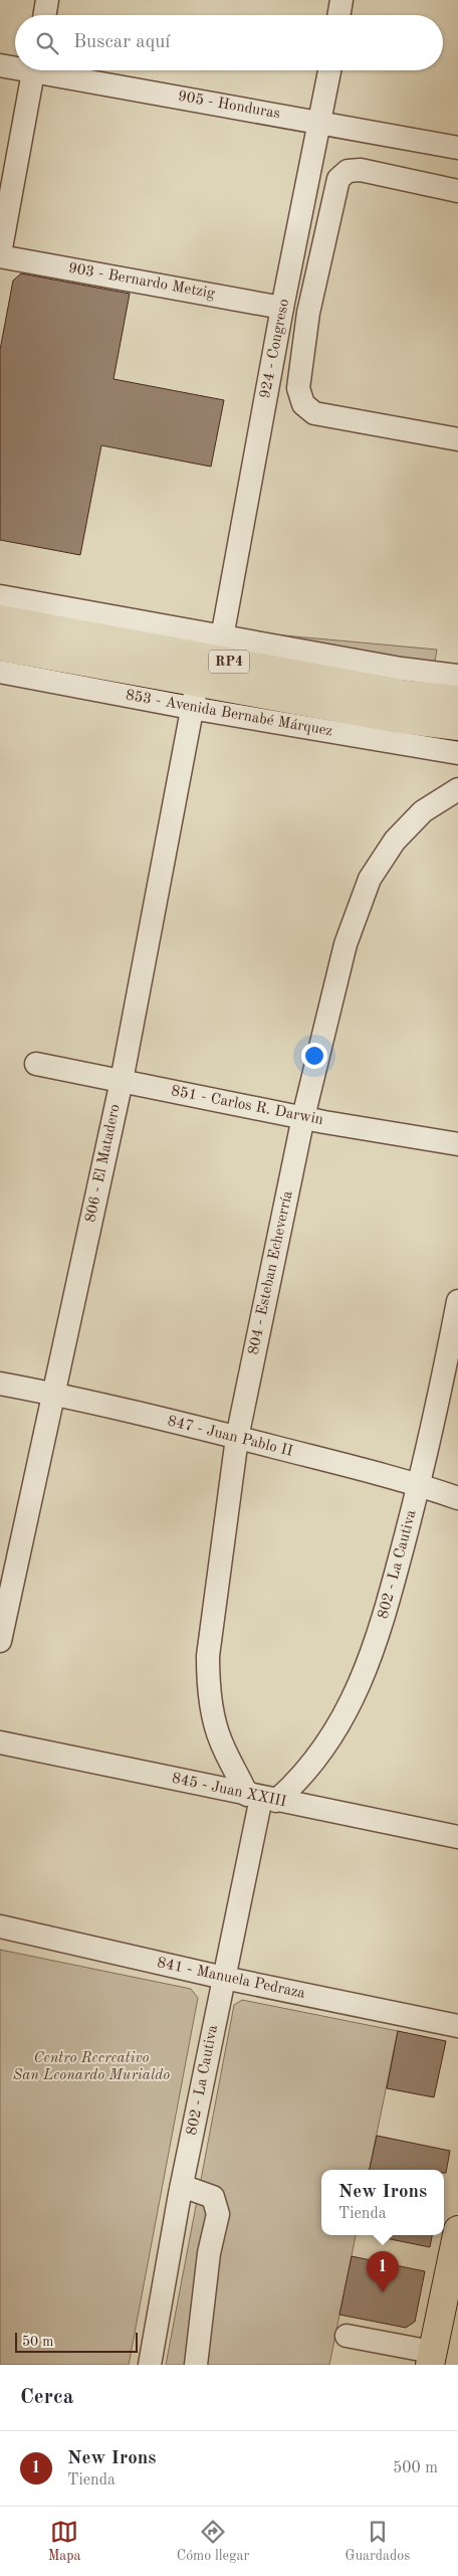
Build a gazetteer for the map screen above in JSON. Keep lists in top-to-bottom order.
{
  "streets": {
    "main road": ["RP4", "853 - Avenida Bernabé Márquez"],
    "street": [
      "905 - Honduras",
      "903 - Bernardo Metzig",
      "924 - Congreso",
      "851 - Carlos R. Darwin",
      "806 - El Matadero",
      "804 - Esteban Echeverría",
      "847 - Juan Pablo II",
      "802 - La Cautiva",
      "845 - Juan XXIII",
      "841 - Manuela Pedraza"
    ]
  },
  "crossings": [
    ["905 - Honduras", "924 - Congreso"],
    ["903 - Bernardo Metzig", "924 - Congreso"],
    ["853 - Avenida Bernabé Márquez", "806 - El Matadero"],
    ["851 - Carlos R. Darwin", "806 - El Matadero"],
    ["851 - Carlos R. Darwin", "804 - Esteban Echeverría"],
    ["806 - El Matadero", "847 - Juan Pablo II"],
    ["804 - Esteban Echeverría", "847 - Juan Pablo II"],
    ["804 - Esteban Echeverría", "802 - La Cautiva"],
    ["804 - Esteban Echeverría", "845 - Juan XXIII"],
    ["847 - Juan Pablo II", "802 - La Cautiva"],
    ["802 - La Cautiva", "845 - Juan XXIII"],
    ["802 - La Cautiva", "841 - Manuela Pedraza"]
  ],
  "parks": ["Centro Recreativo San Leonardo Murialdo"],
  "scale_bar": "50 m",
  "page": {
    "search": "Buscar aquí",
    "popup": ["New Irons", "Tienda"],
    "pins": "1",
    "scale": "50 m",
    "heading": "Cerca",
    "list": [
      {
        "mark": "1",
        "name": "New Irons",
        "note": "Tienda",
        "value": "500 m"
      }
    ],
    "nav": ["Mapa", "Cómo llegar", "Guardados"]
  }
}
